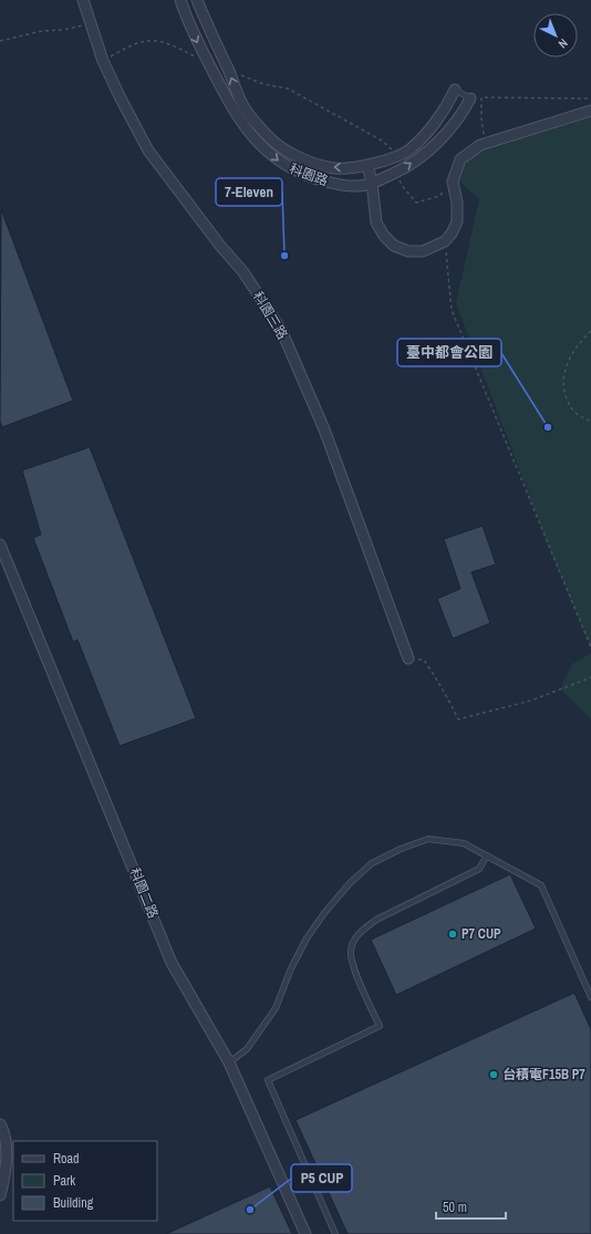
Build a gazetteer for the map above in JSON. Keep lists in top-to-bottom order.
{
  "streets": {
    "street": ["科園路", "科園三路", "科園二路"]
  },
  "places": [
    "7-Eleven",
    "臺中都會公園",
    "P7 CUP",
    "台積電F15B P7",
    "P5 CUP"
  ],
  "legend": ["Road", "Park", "Building"],
  "scale_bar": "50 m",
  "north": "bottom right"
}
